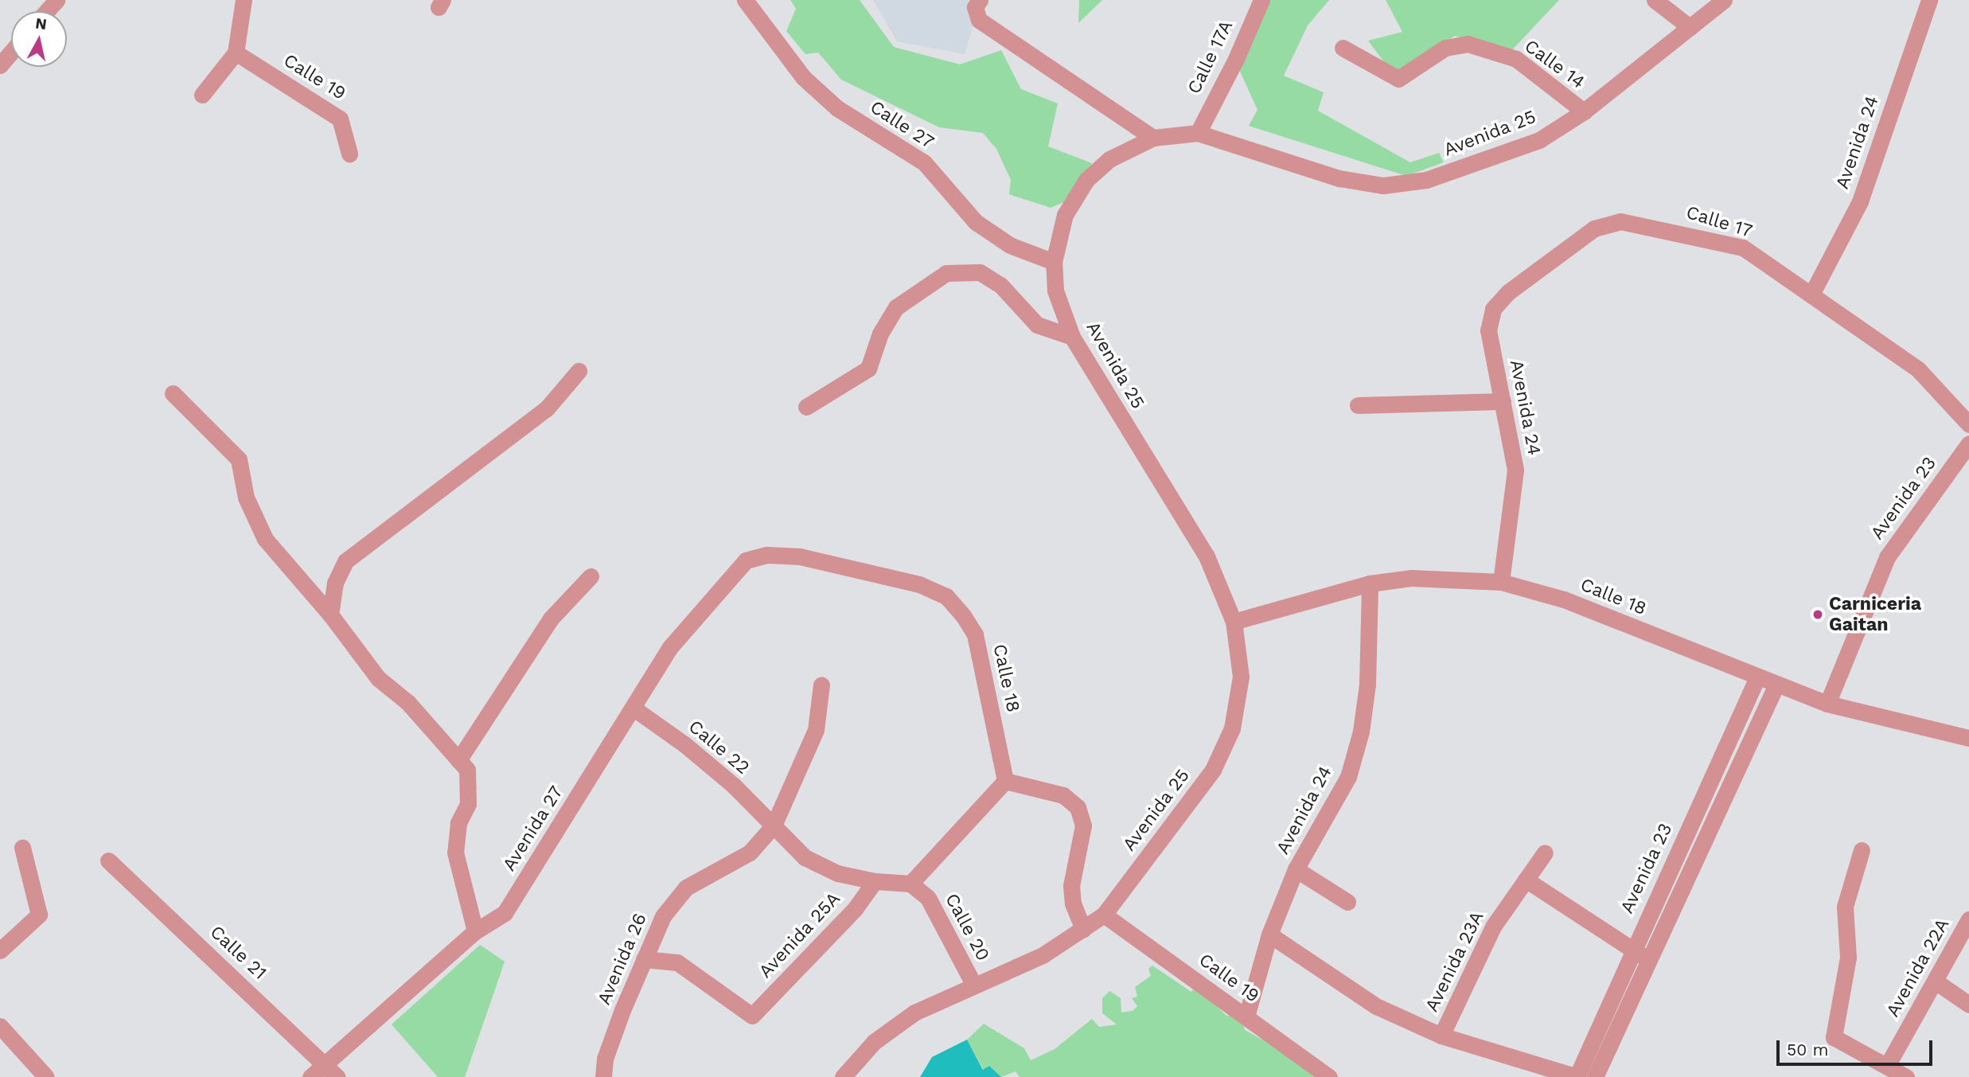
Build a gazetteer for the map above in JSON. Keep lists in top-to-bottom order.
{
  "streets": {
    "street": [
      "Calle 17A",
      "Calle 14",
      "Calle 19",
      "Calle 27",
      "Avenida 25",
      "Avenida 24",
      "Calle 17",
      "Avenida 23",
      "Calle 18",
      "Calle 22",
      "Avenida 27",
      "Calle 20",
      "Avenida 25A",
      "Calle 21",
      "Avenida 26",
      "Avenida 23A",
      "Avenida 22A"
    ]
  },
  "crossings": [
    ["Calle 17A", "Avenida 25"],
    ["Calle 14", "Avenida 25"],
    ["Calle 19", "Avenida 25"],
    ["Calle 19", "Avenida 24"],
    ["Calle 27", "Avenida 25"],
    ["Avenida 25", "Calle 18"],
    ["Avenida 25", "Calle 20"],
    ["Avenida 24", "Calle 17"],
    ["Avenida 24", "Calle 18"],
    ["Avenida 23", "Calle 18"],
    ["Calle 18", "Avenida 27"],
    ["Calle 22", "Avenida 27"],
    ["Calle 22", "Avenida 26"],
    ["Avenida 27", "Calle 21"],
    ["Avenida 25A", "Avenida 26"]
  ],
  "places": ["Carniceria Gaitan"],
  "scale_bar": "50 m",
  "north": "top"
}
